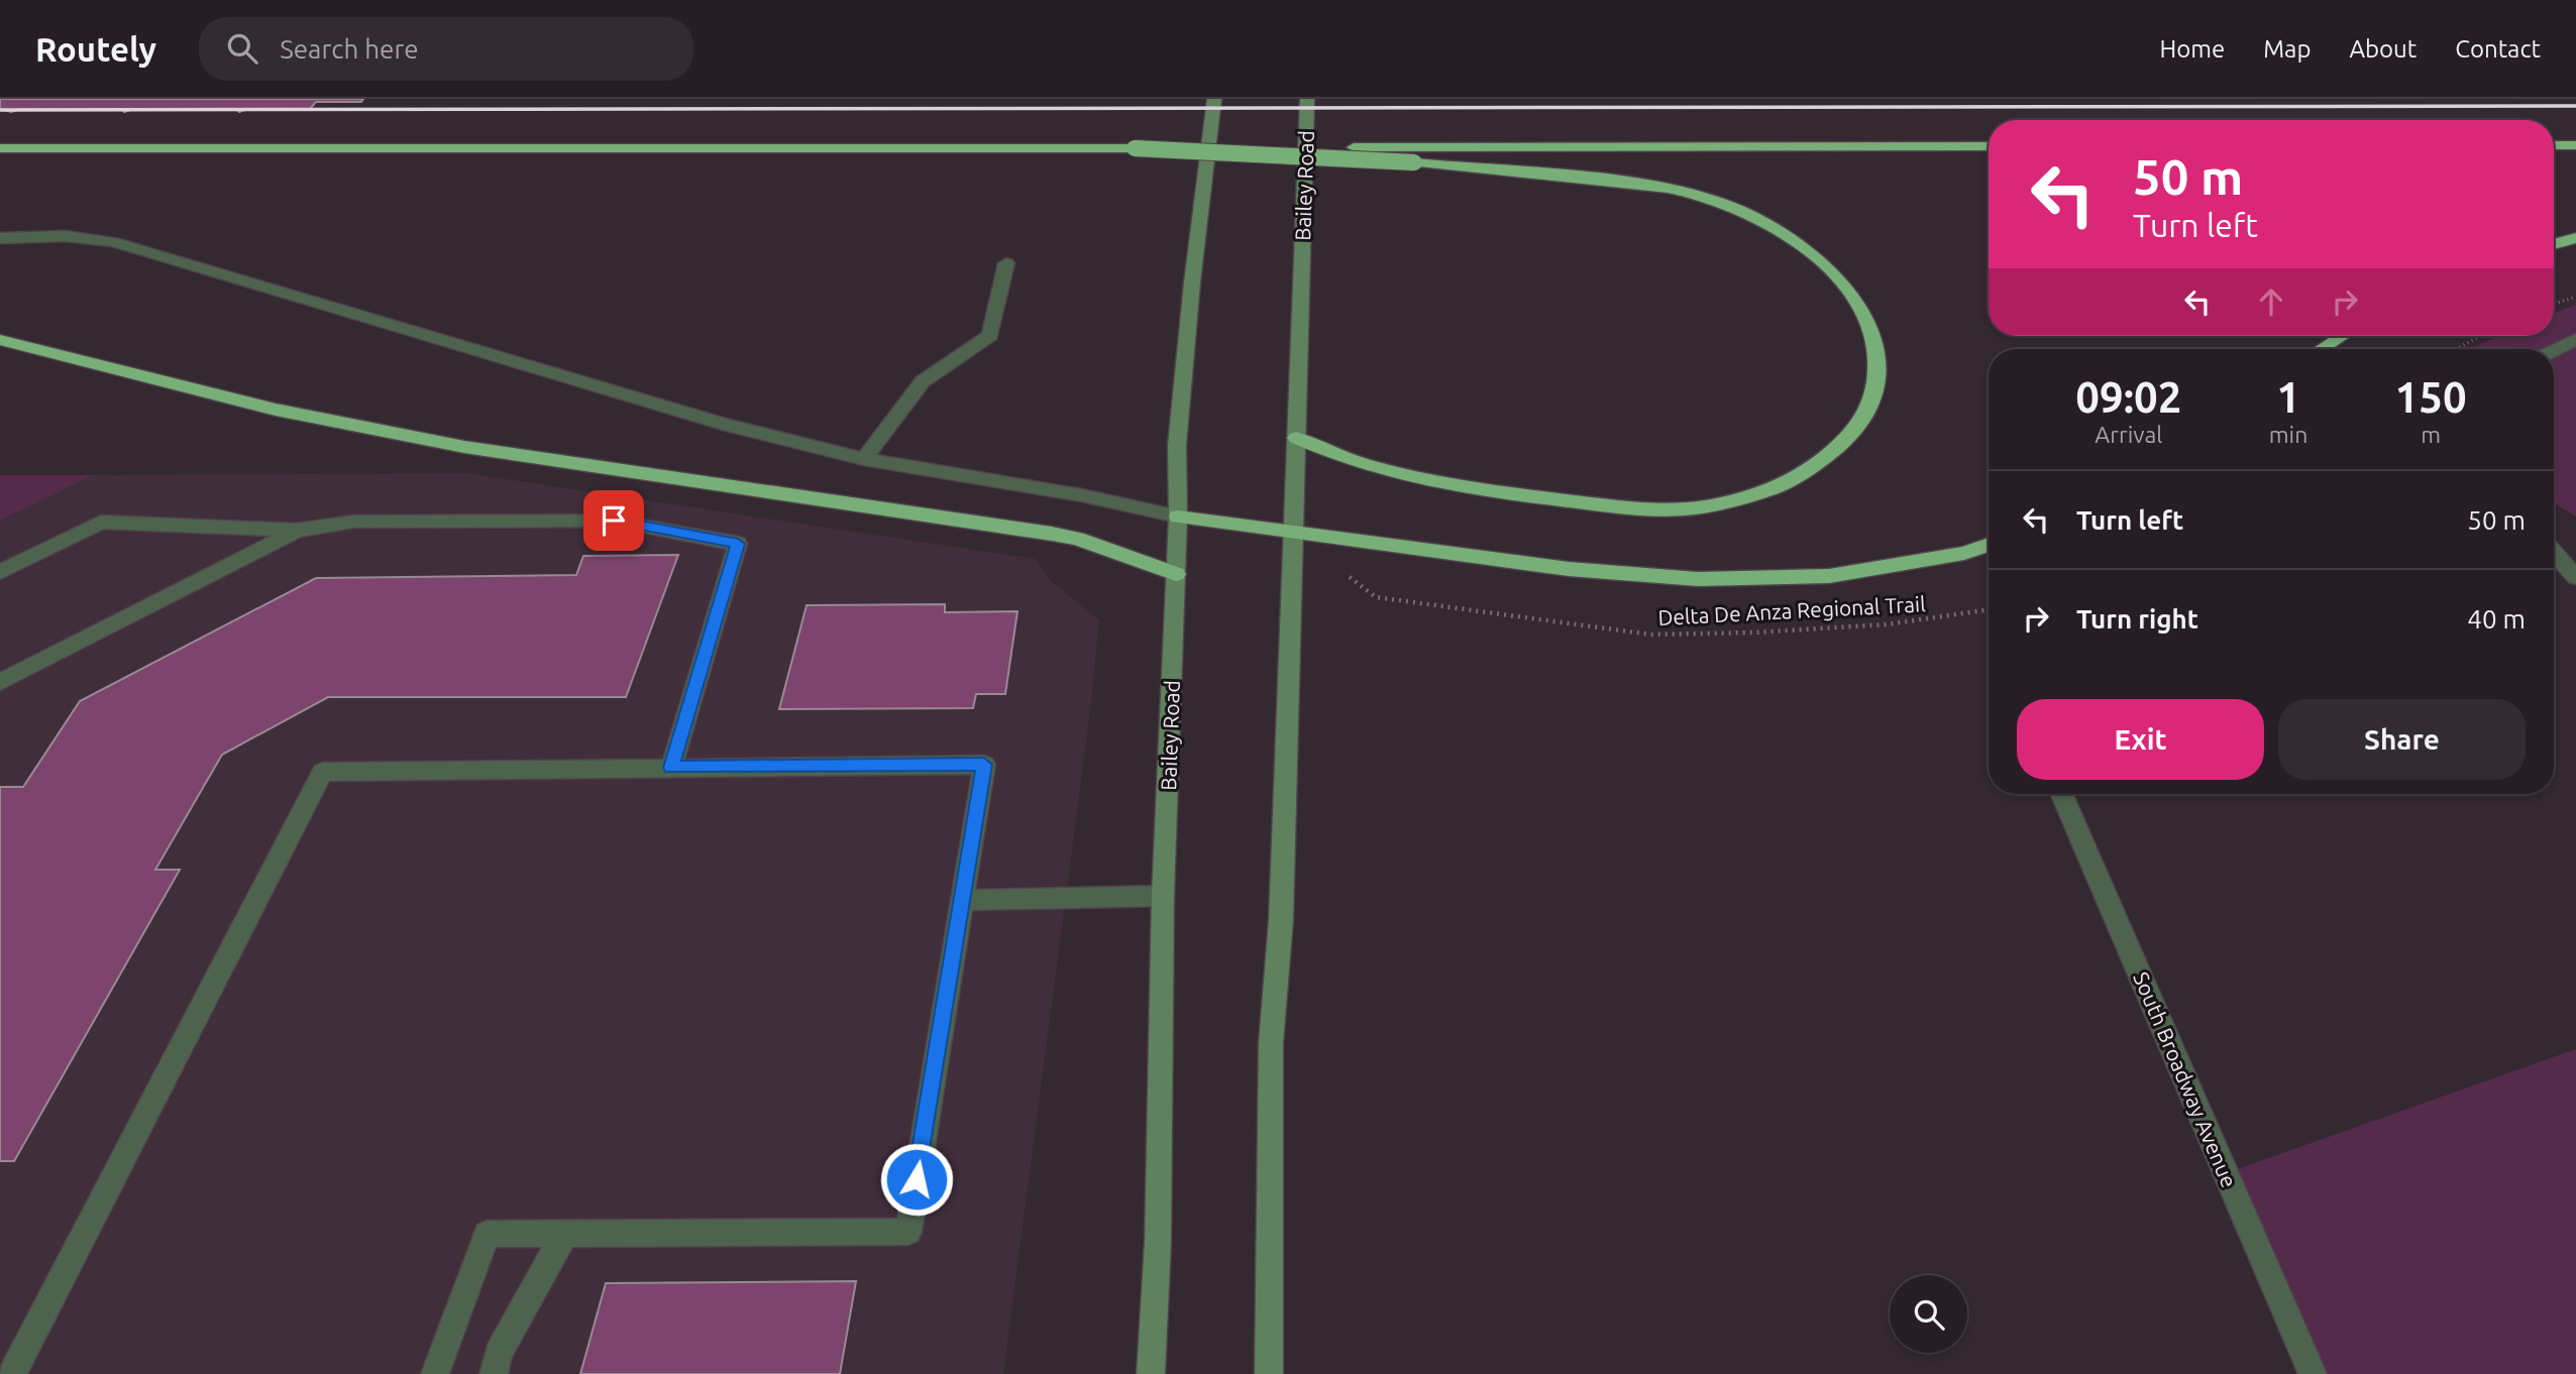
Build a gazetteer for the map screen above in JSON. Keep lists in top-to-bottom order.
{
  "streets": {
    "main road": ["Bailey Road"],
    "street": ["South Broadway Avenue"],
    "path": ["Delta De Anza Regional Trail"]
  },
  "page": {
    "header": "Routely",
    "search": "Search here",
    "nav": [
      "Home",
      "Map",
      "About",
      "Contact"
    ],
    "turn": ["50 m", "Turn left"],
    "eta": [
      "09:02",
      "Arrival",
      "1",
      "min",
      "150",
      "m"
    ],
    "list": [
      {
        "name": "Turn left",
        "value": "50 m"
      },
      {
        "name": "Turn right",
        "value": "40 m"
      }
    ],
    "buttons": ["Exit", "Share"]
  }
}
